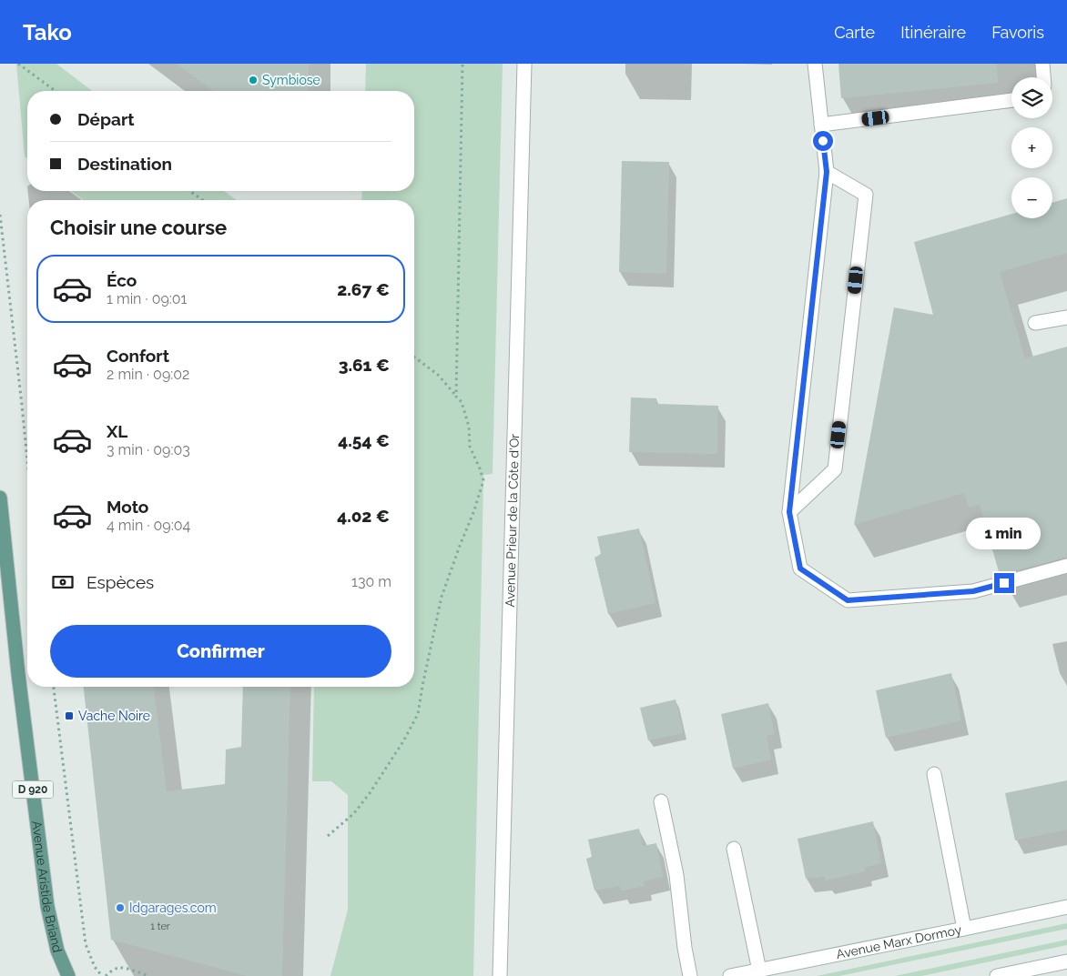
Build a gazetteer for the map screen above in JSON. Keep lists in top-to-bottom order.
{
  "streets": {
    "main road": ["D 920", "Avenue Aristide Briand"],
    "street": ["Avenue Prieur de la Côte d'Or", "Avenue Marx Dormoy"]
  },
  "places": {
    "other": ["Symbiose", "Idgarages.com"],
    "transit": ["Vache Noire"]
  },
  "house_numbers": ["1 ter"],
  "page": {
    "header": "Tako",
    "nav": ["Carte", "Itinéraire", "Favoris"],
    "map_buttons": ["+", "−"],
    "banner": ["Départ", "Destination"],
    "heading": "Choisir une course",
    "list": [
      {
        "name": "Éco",
        "note": "1 min · 09:01",
        "value": "2.67 €"
      },
      {
        "name": "Confort",
        "note": "2 min · 09:02",
        "value": "3.61 €"
      },
      {
        "name": "XL",
        "note": "3 min · 09:03",
        "value": "4.54 €"
      },
      {
        "name": "Moto",
        "note": "4 min · 09:04",
        "value": "4.02 €"
      }
    ],
    "bubble": "1 min",
    "pay": ["Espèces", "130 m"],
    "buttons": "Confirmer"
  }
}
